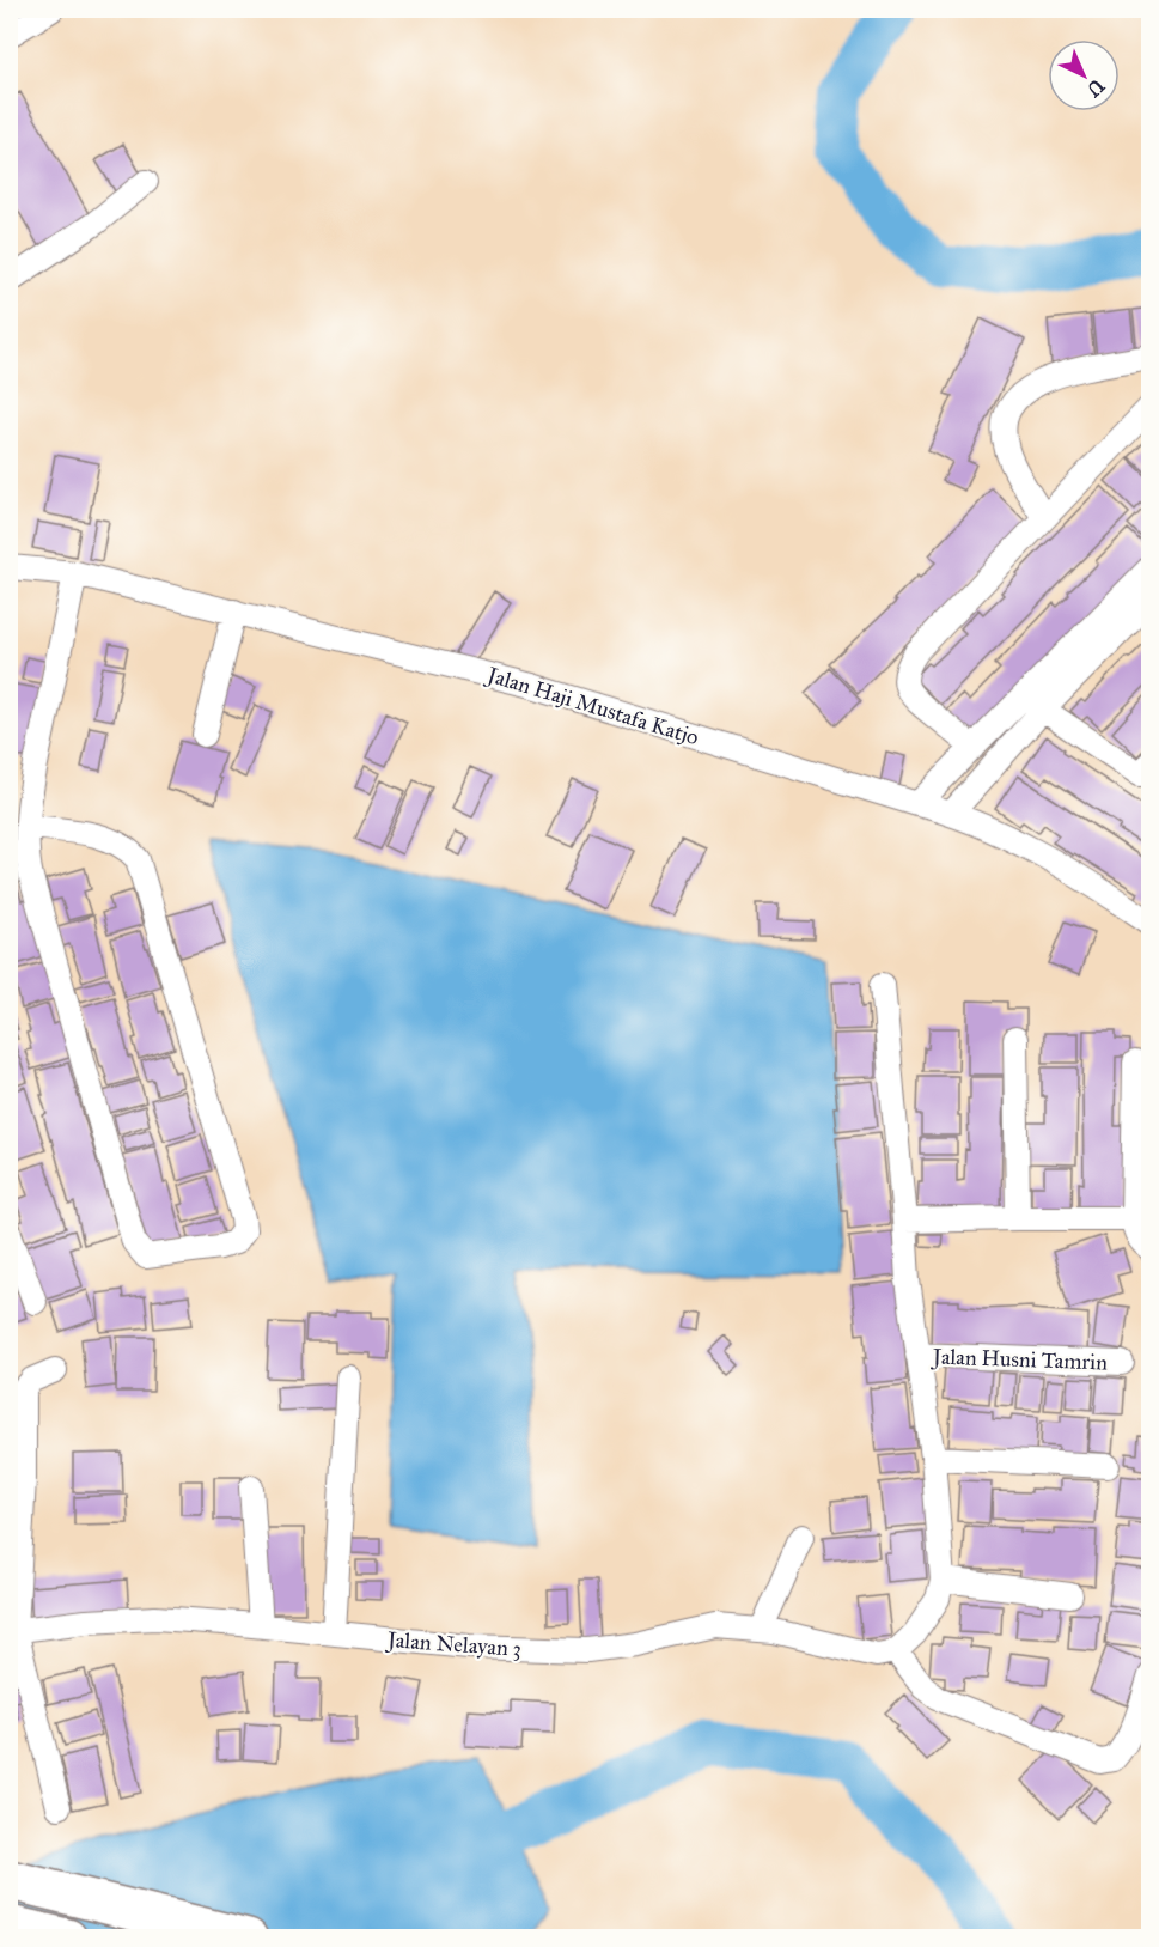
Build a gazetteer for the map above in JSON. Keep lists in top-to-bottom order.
{
  "streets": {
    "street": ["Jalan Haji Mustafa Katjo", "Jalan Husni Tamrin", "Jalan Nelayan 3"]
  },
  "north": "bottom right"
}
